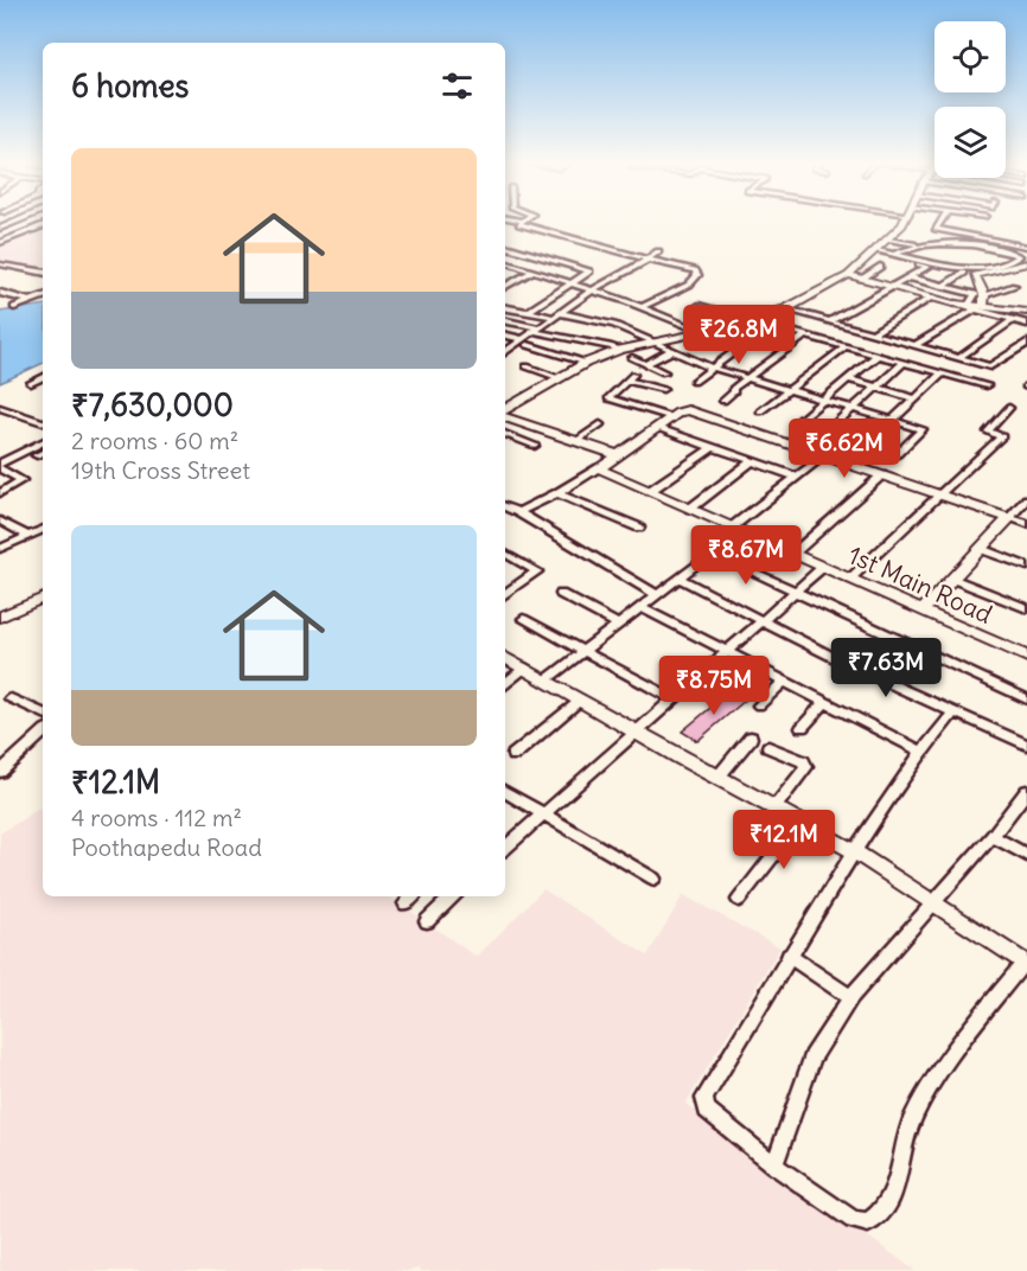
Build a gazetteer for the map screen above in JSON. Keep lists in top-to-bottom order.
{
  "streets": {
    "street": ["1st Main Road"]
  },
  "page": {
    "heading": "6 homes",
    "list": [
      {
        "name": "₹7,630,000",
        "note": "2 rooms · 60 m² · 19th Cross Street"
      },
      {
        "name": "₹12.1M",
        "note": "4 rooms · 112 m² · Poothapedu Road"
      }
    ],
    "price": [
      "₹26.8M",
      "₹6.62M",
      "₹8.67M",
      "₹7.63M",
      "₹8.75M",
      "₹12.1M"
    ]
  }
}
